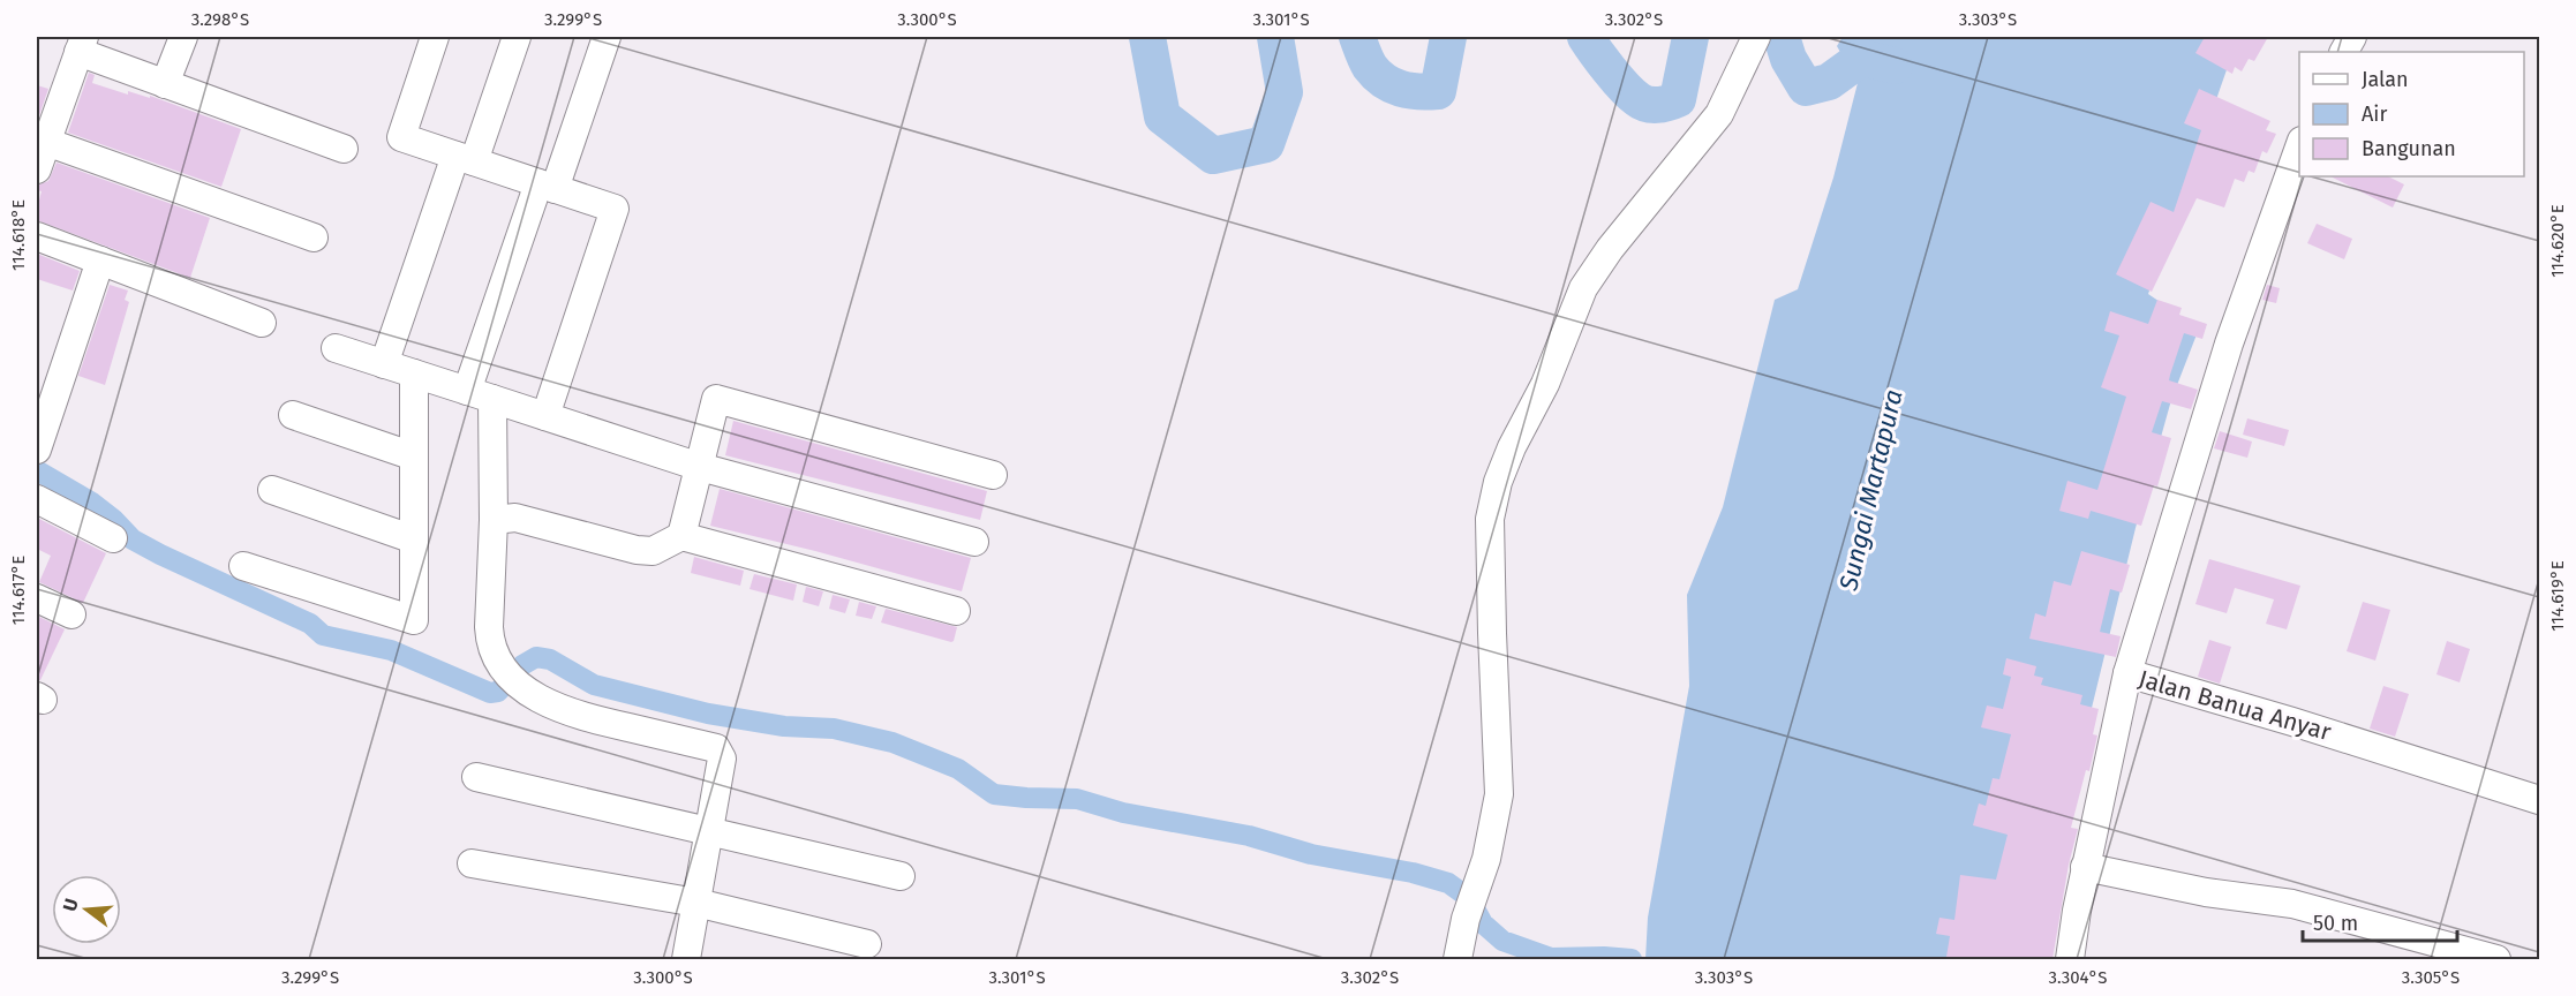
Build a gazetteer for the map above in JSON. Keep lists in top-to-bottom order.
{
  "streets": {
    "street": ["Jalan Banua Anyar"]
  },
  "water": ["Sungai Martapura"],
  "legend": ["Jalan", "Air", "Bangunan"],
  "scale_bar": "50 m",
  "north": "left",
  "coordinates": [
    "3.298°S",
    "3.299°S",
    "3.300°S",
    "3.301°S",
    "3.302°S",
    "3.303°S",
    "114.618°E",
    "114.620°E",
    "114.617°E",
    "114.619°E",
    "3.304°S",
    "3.305°S"
  ]
}
